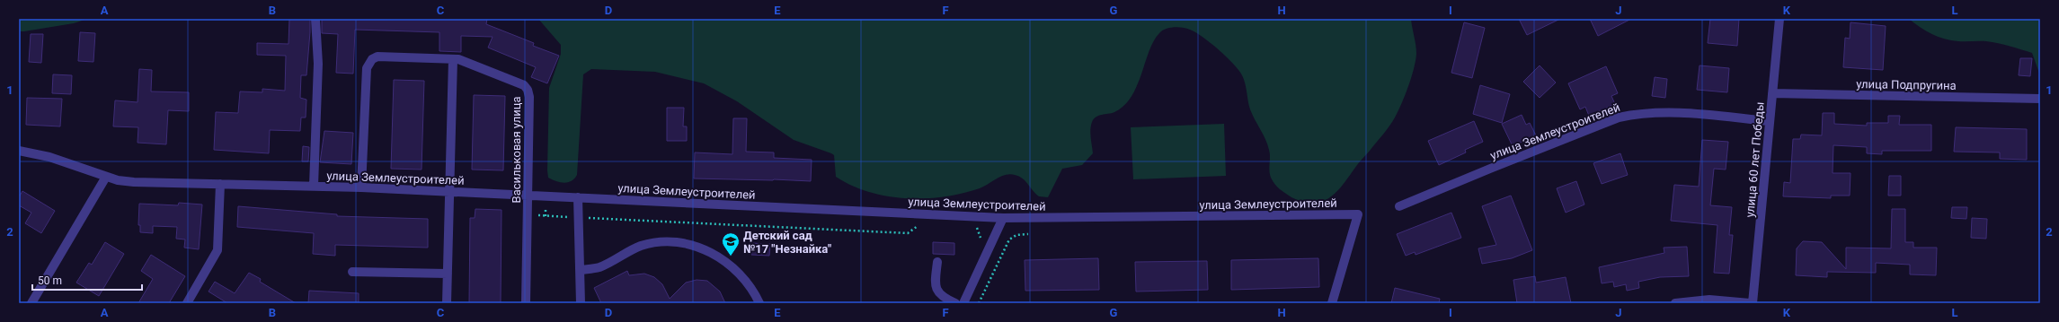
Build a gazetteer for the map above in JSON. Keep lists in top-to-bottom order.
{
  "streets": {
    "street": [
      "улица Подпругина",
      "улица Землеустроителей",
      "Васильковая улица",
      "улица 60 лет Победы"
    ]
  },
  "crossings": [
    ["улица Подпругина", "улица 60 лет Победы"],
    ["улица Землеустроителей", "Васильковая улица"],
    ["улица Землеустроителей", "улица 60 лет Победы"]
  ],
  "places": {
    "school or university": ["Детский сад №17 \"Незнайка\""]
  },
  "scale_bar": "50 m",
  "grid": {
    "columns": [
      "A",
      "B",
      "C",
      "D",
      "E",
      "F",
      "G",
      "H",
      "I",
      "J",
      "K",
      "L"
    ],
    "rows": ["1", "2"]
  }
}
